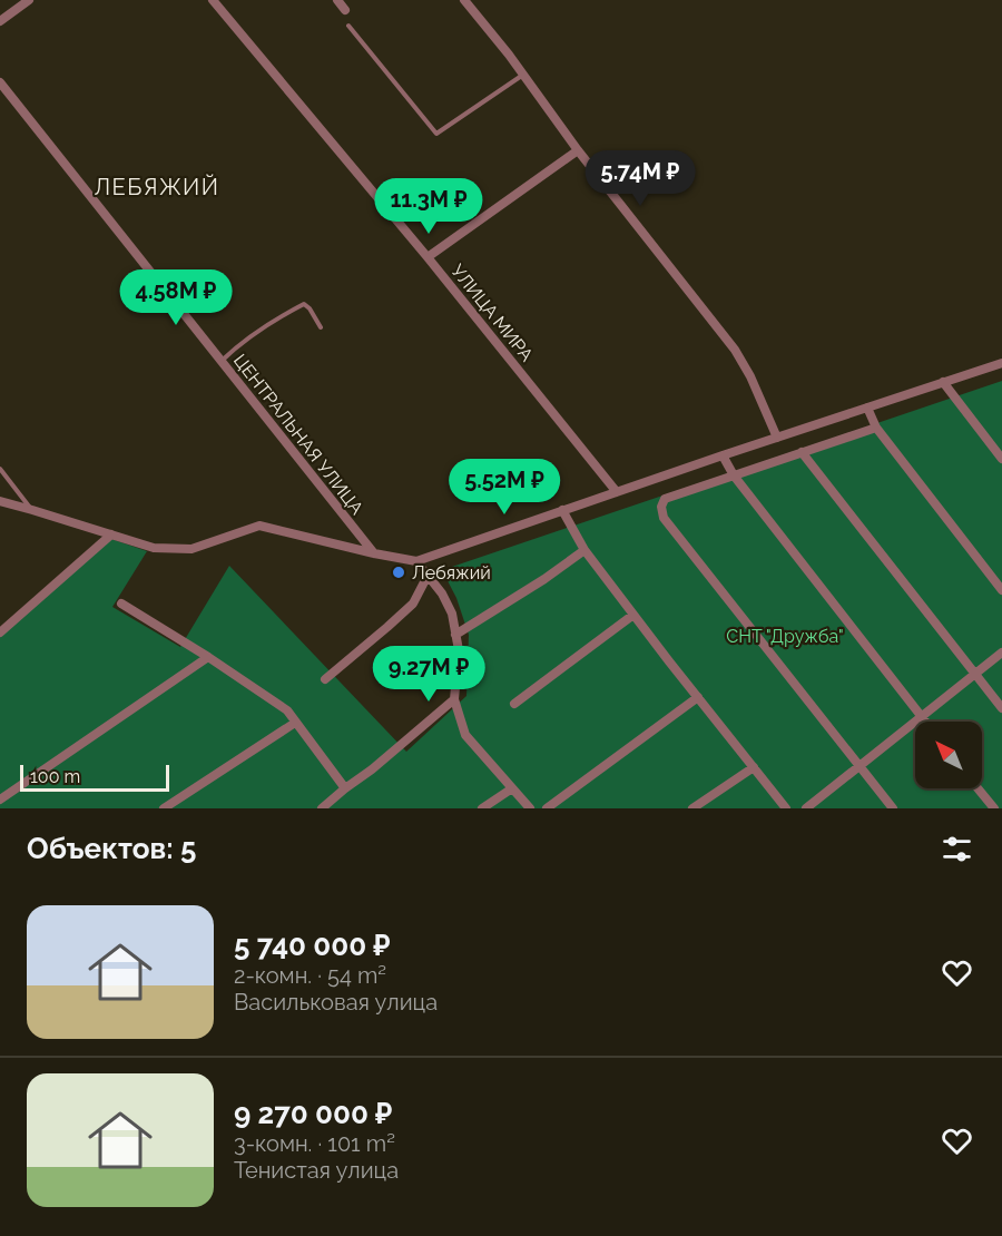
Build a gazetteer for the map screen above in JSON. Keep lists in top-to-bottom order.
{
  "streets": {
    "street": ["УЛИЦА МИРА", "ЦЕНТРАЛЬНАЯ УЛИЦА"]
  },
  "districts": ["ЛЕБЯЖИЙ"],
  "parks": ["СНТ \"Дружба\""],
  "places": ["Лебяжий"],
  "scale_bar": "100 m",
  "north": "top left",
  "page": {
    "price": [
      "5.74M ₽",
      "11.3M ₽",
      "4.58M ₽",
      "5.52M ₽",
      "9.27M ₽"
    ],
    "scale": "100 m",
    "heading": "Объектов: 5",
    "list": [
      {
        "name": "5 740 000 ₽",
        "note": "2-комн. · 54 m² · Васильковая улица"
      },
      {
        "name": "9 270 000 ₽",
        "note": "3-комн. · 101 m² · Тенистая улица"
      }
    ]
  }
}
